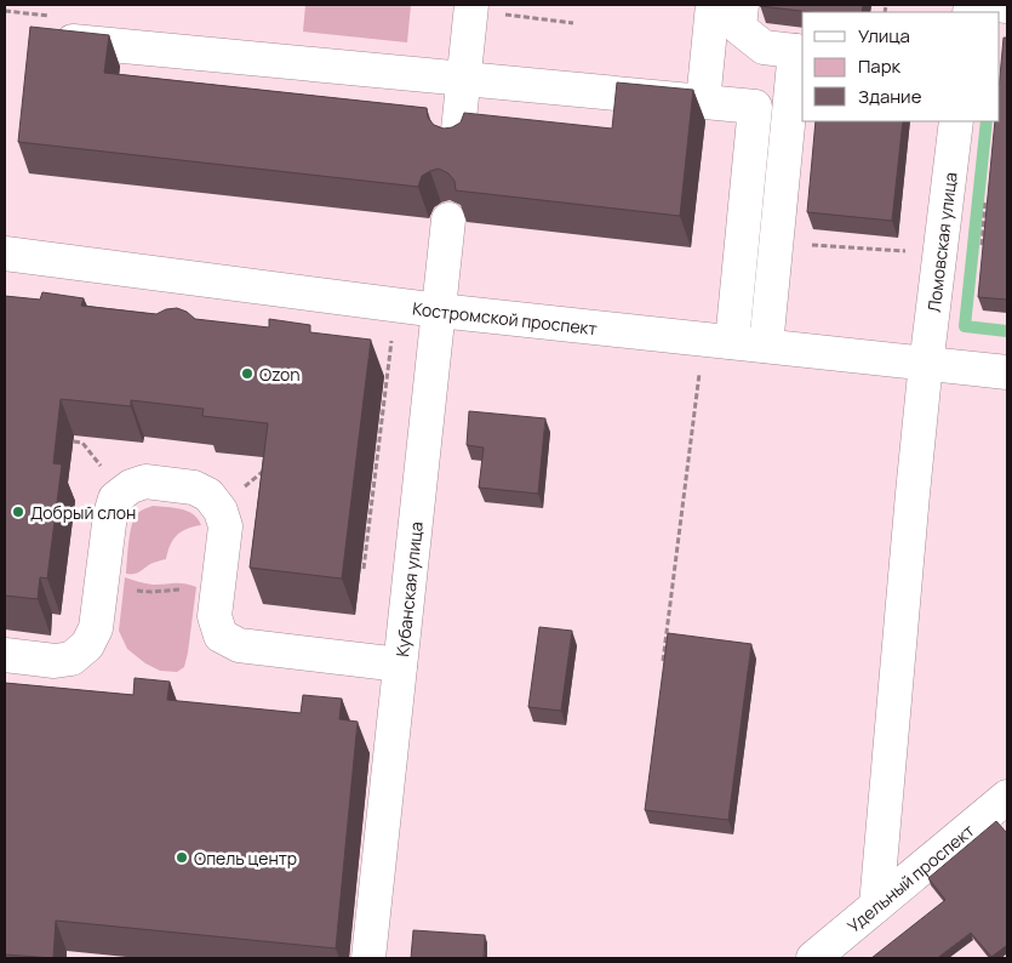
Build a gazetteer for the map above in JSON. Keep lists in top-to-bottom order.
{
  "streets": {
    "street": [
      "Ломовская улица",
      "Костромской проспект",
      "Кубанская улица",
      "Удельный проспект"
    ]
  },
  "crossings": [
    ["Ломовская улица", "Костромской проспект"],
    ["Ломовская улица", "Удельный проспект"],
    ["Костромской проспект", "Кубанская улица"]
  ],
  "places": ["Ozon", "Добрый слон", "Опель центр"],
  "legend": ["Улица", "Парк", "Здание"]
}
